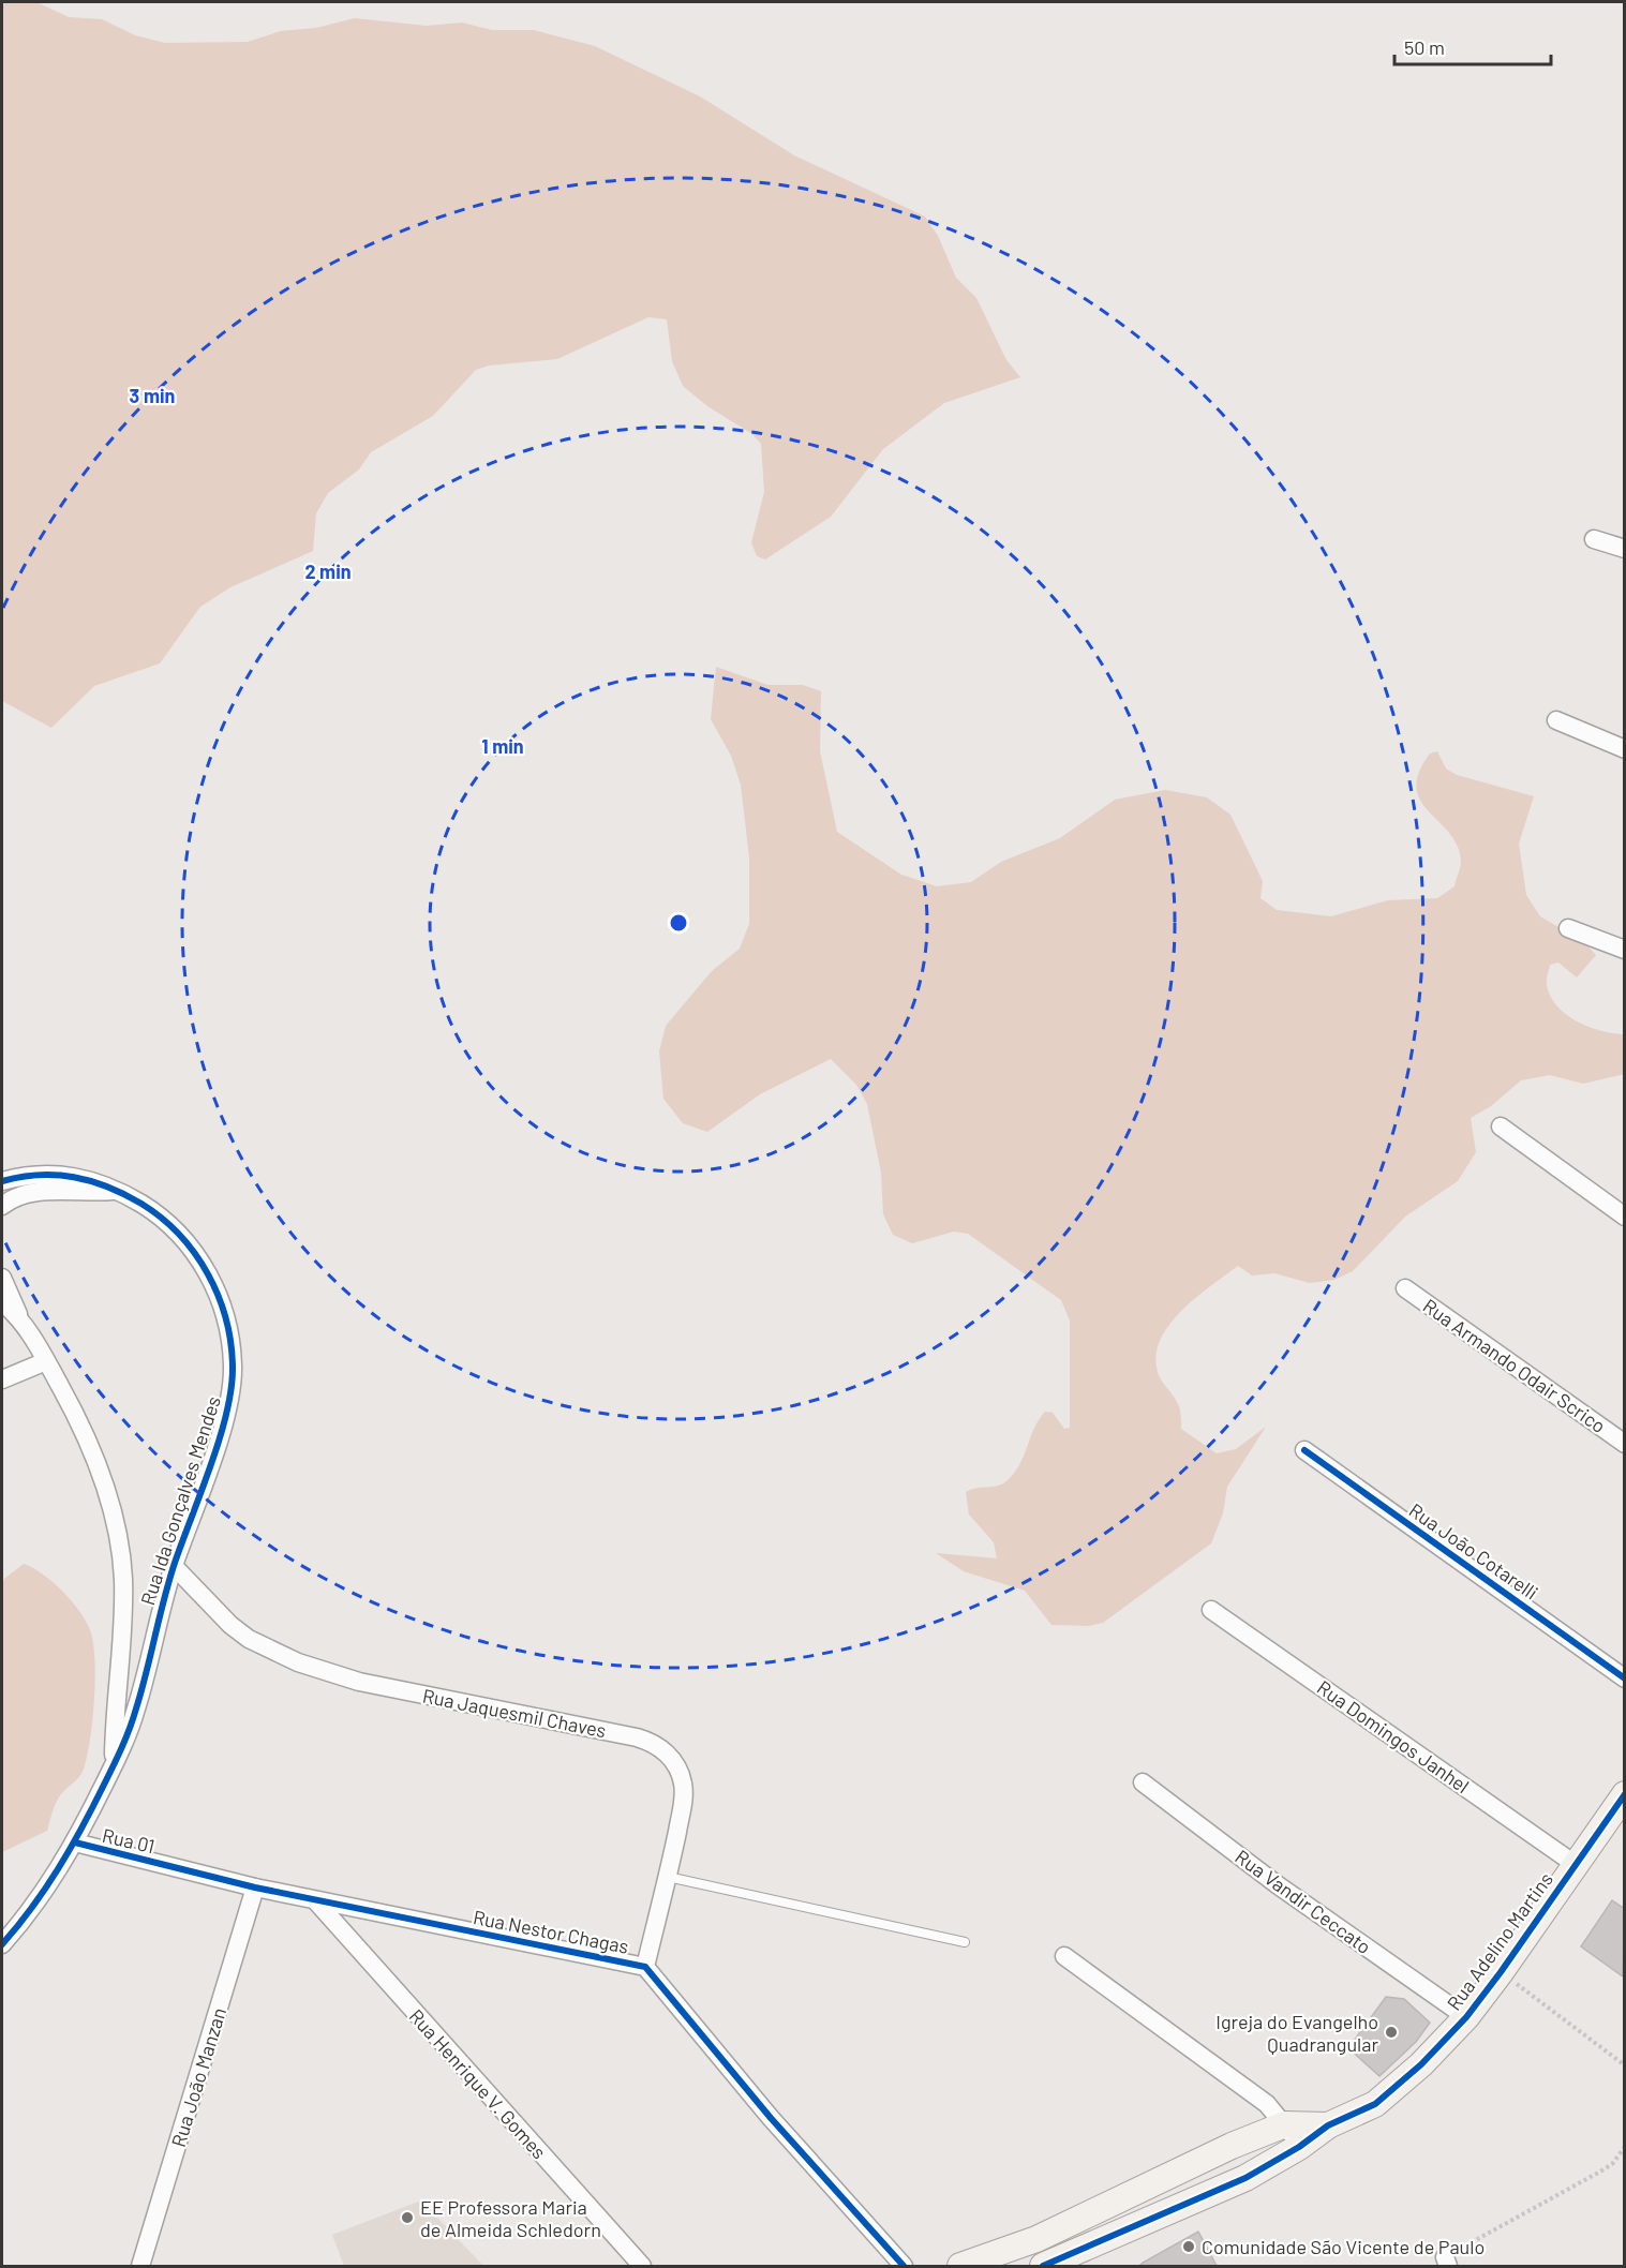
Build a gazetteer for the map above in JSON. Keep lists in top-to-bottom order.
{
  "streets": {
    "street": [
      "Rua Armando Odair Scrico",
      "Rua Ida Gonçalves Mendes",
      "Rua João Cotarelli",
      "Rua Jaquesmil Chaves",
      "Rua Domingos Janhel",
      "Rua 01",
      "Rua Vandir Ceccato",
      "Rua Nestor Chagas",
      "Rua Adelino Martins",
      "Rua João Manzan",
      "Rua Henrique V. Gomes"
    ]
  },
  "crossings": [
    ["Rua Ida Gonçalves Mendes", "Rua Jaquesmil Chaves"],
    ["Rua Ida Gonçalves Mendes", "Rua 01"],
    ["Rua Jaquesmil Chaves", "Rua Nestor Chagas"],
    ["Rua Domingos Janhel", "Rua Adelino Martins"],
    ["Rua 01", "Rua Nestor Chagas"],
    ["Rua Vandir Ceccato", "Rua Adelino Martins"],
    ["Rua Nestor Chagas", "Rua João Manzan"],
    ["Rua Nestor Chagas", "Rua Henrique V. Gomes"]
  ],
  "places": ["Igreja do Evangelho Quadrangular", "EE Professora Maria de Almeida Schledorn", "Comunidade São Vicente de Paulo"],
  "scale_bar": "50 m",
  "rings": ["3 min", "2 min", "1 min"]
}
